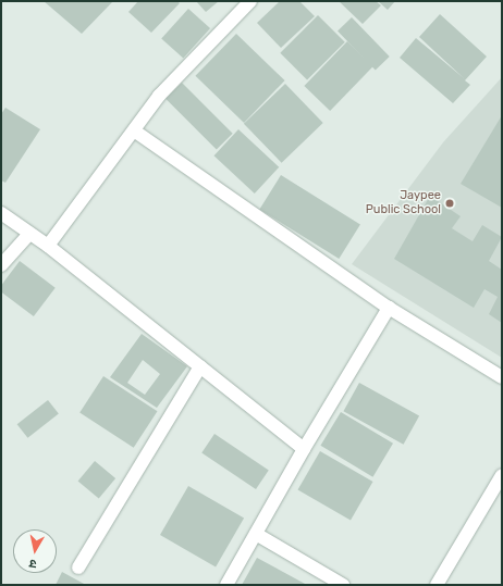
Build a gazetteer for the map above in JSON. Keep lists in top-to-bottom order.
{
  "places": ["Jaypee Public School"],
  "north": "bottom"
}
